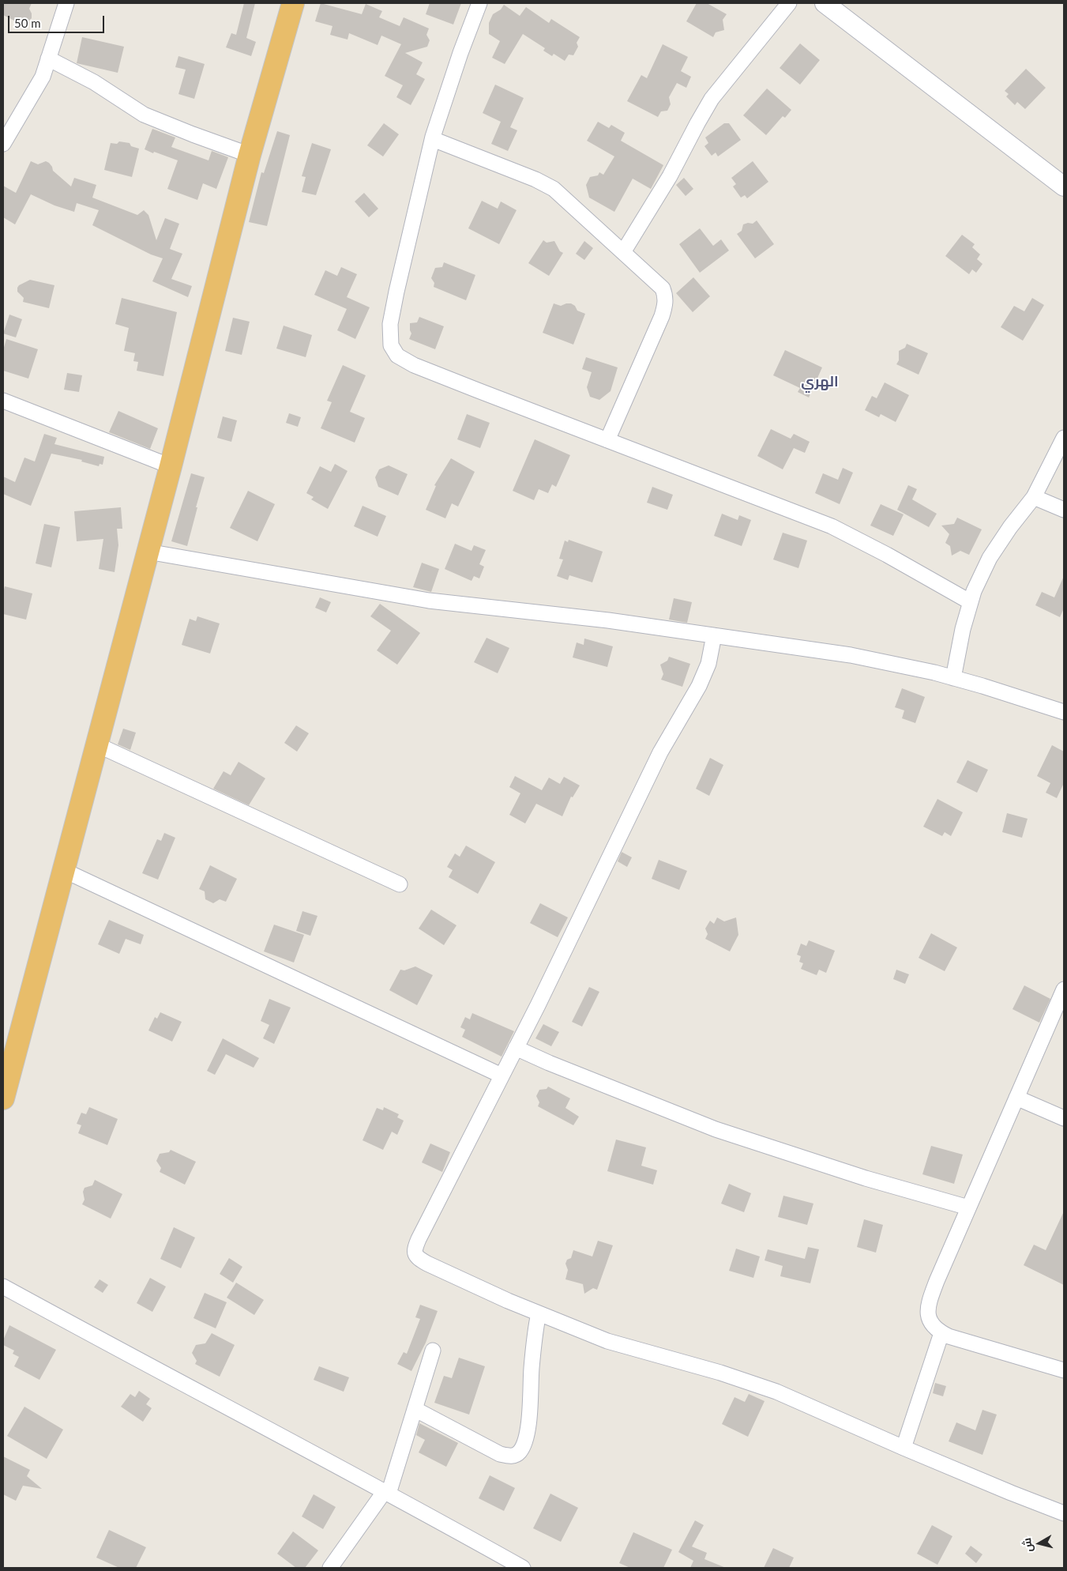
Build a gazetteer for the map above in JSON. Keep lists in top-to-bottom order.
{
  "districts": ["الهري"],
  "scale_bar": "50 m",
  "north": "left"
}
